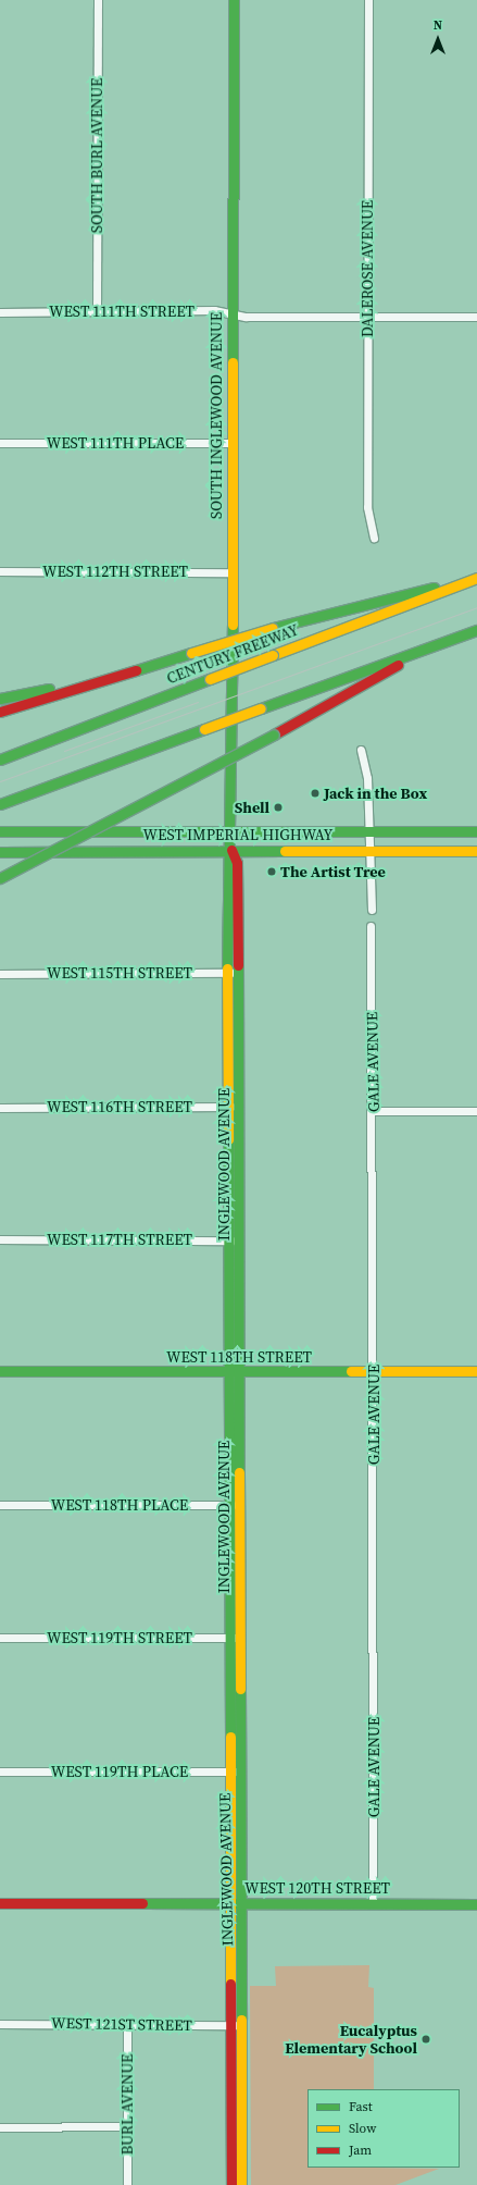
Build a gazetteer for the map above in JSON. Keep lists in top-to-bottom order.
{
  "streets": {
    "main road": [
      "SOUTH INGLEWOOD AVENUE",
      "CENTURY FREEWAY",
      "WEST IMPERIAL HIGHWAY",
      "INGLEWOOD AVENUE",
      "WEST 118TH STREET",
      "WEST 120TH STREET"
    ],
    "street": [
      "SOUTH BURL AVENUE",
      "DALEROSE AVENUE",
      "WEST 111TH STREET",
      "WEST 111TH PLACE",
      "WEST 112TH STREET",
      "WEST 115TH STREET",
      "GALE AVENUE",
      "WEST 116TH STREET",
      "WEST 117TH STREET",
      "WEST 118TH PLACE",
      "WEST 119TH STREET",
      "WEST 119TH PLACE",
      "WEST 121ST STREET",
      "BURL AVENUE"
    ]
  },
  "crossings": [
    ["SOUTH BURL AVENUE", "WEST 111TH STREET"],
    ["DALEROSE AVENUE", "WEST 111TH STREET"],
    ["WEST 111TH STREET", "SOUTH INGLEWOOD AVENUE"],
    ["SOUTH INGLEWOOD AVENUE", "WEST 111TH PLACE"],
    ["SOUTH INGLEWOOD AVENUE", "WEST 112TH STREET"],
    ["SOUTH INGLEWOOD AVENUE", "WEST IMPERIAL HIGHWAY"],
    ["SOUTH INGLEWOOD AVENUE", "INGLEWOOD AVENUE"],
    ["WEST IMPERIAL HIGHWAY", "INGLEWOOD AVENUE"],
    ["WEST 115TH STREET", "INGLEWOOD AVENUE"],
    ["GALE AVENUE", "WEST 118TH STREET"],
    ["GALE AVENUE", "WEST 120TH STREET"],
    ["WEST 116TH STREET", "INGLEWOOD AVENUE"],
    ["INGLEWOOD AVENUE", "WEST 117TH STREET"],
    ["INGLEWOOD AVENUE", "WEST 118TH STREET"],
    ["INGLEWOOD AVENUE", "WEST 118TH PLACE"],
    ["INGLEWOOD AVENUE", "WEST 119TH STREET"],
    ["INGLEWOOD AVENUE", "WEST 119TH PLACE"],
    ["INGLEWOOD AVENUE", "WEST 120TH STREET"],
    ["INGLEWOOD AVENUE", "WEST 121ST STREET"],
    ["WEST 121ST STREET", "BURL AVENUE"]
  ],
  "places": [
    "Jack in the Box",
    "Shell",
    "The Artist Tree",
    "Eucalyptus Elementary School"
  ],
  "legend": ["Fast", "Slow", "Jam"],
  "north": "top"
}
